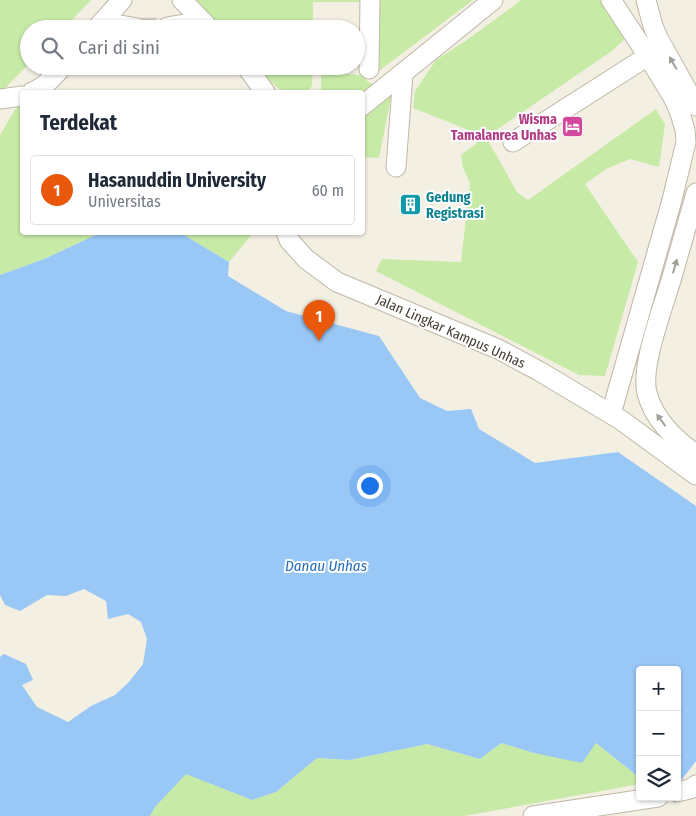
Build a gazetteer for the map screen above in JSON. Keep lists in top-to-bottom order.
{
  "streets": {
    "lane": ["Jalan Lingkar Kampus Unhas"]
  },
  "water": ["Danau Unhas"],
  "places": {
    "hotel": ["Wisma Tamalanrea Unhas"],
    "building": ["Gedung Registrasi"]
  },
  "page": {
    "search": "Cari di sini",
    "heading": "Terdekat",
    "list": [
      {
        "mark": "1",
        "name": "Hasanuddin University",
        "note": "Universitas",
        "value": "60 m"
      }
    ],
    "pins": "1",
    "map_buttons": ["+", "−"]
  }
}
